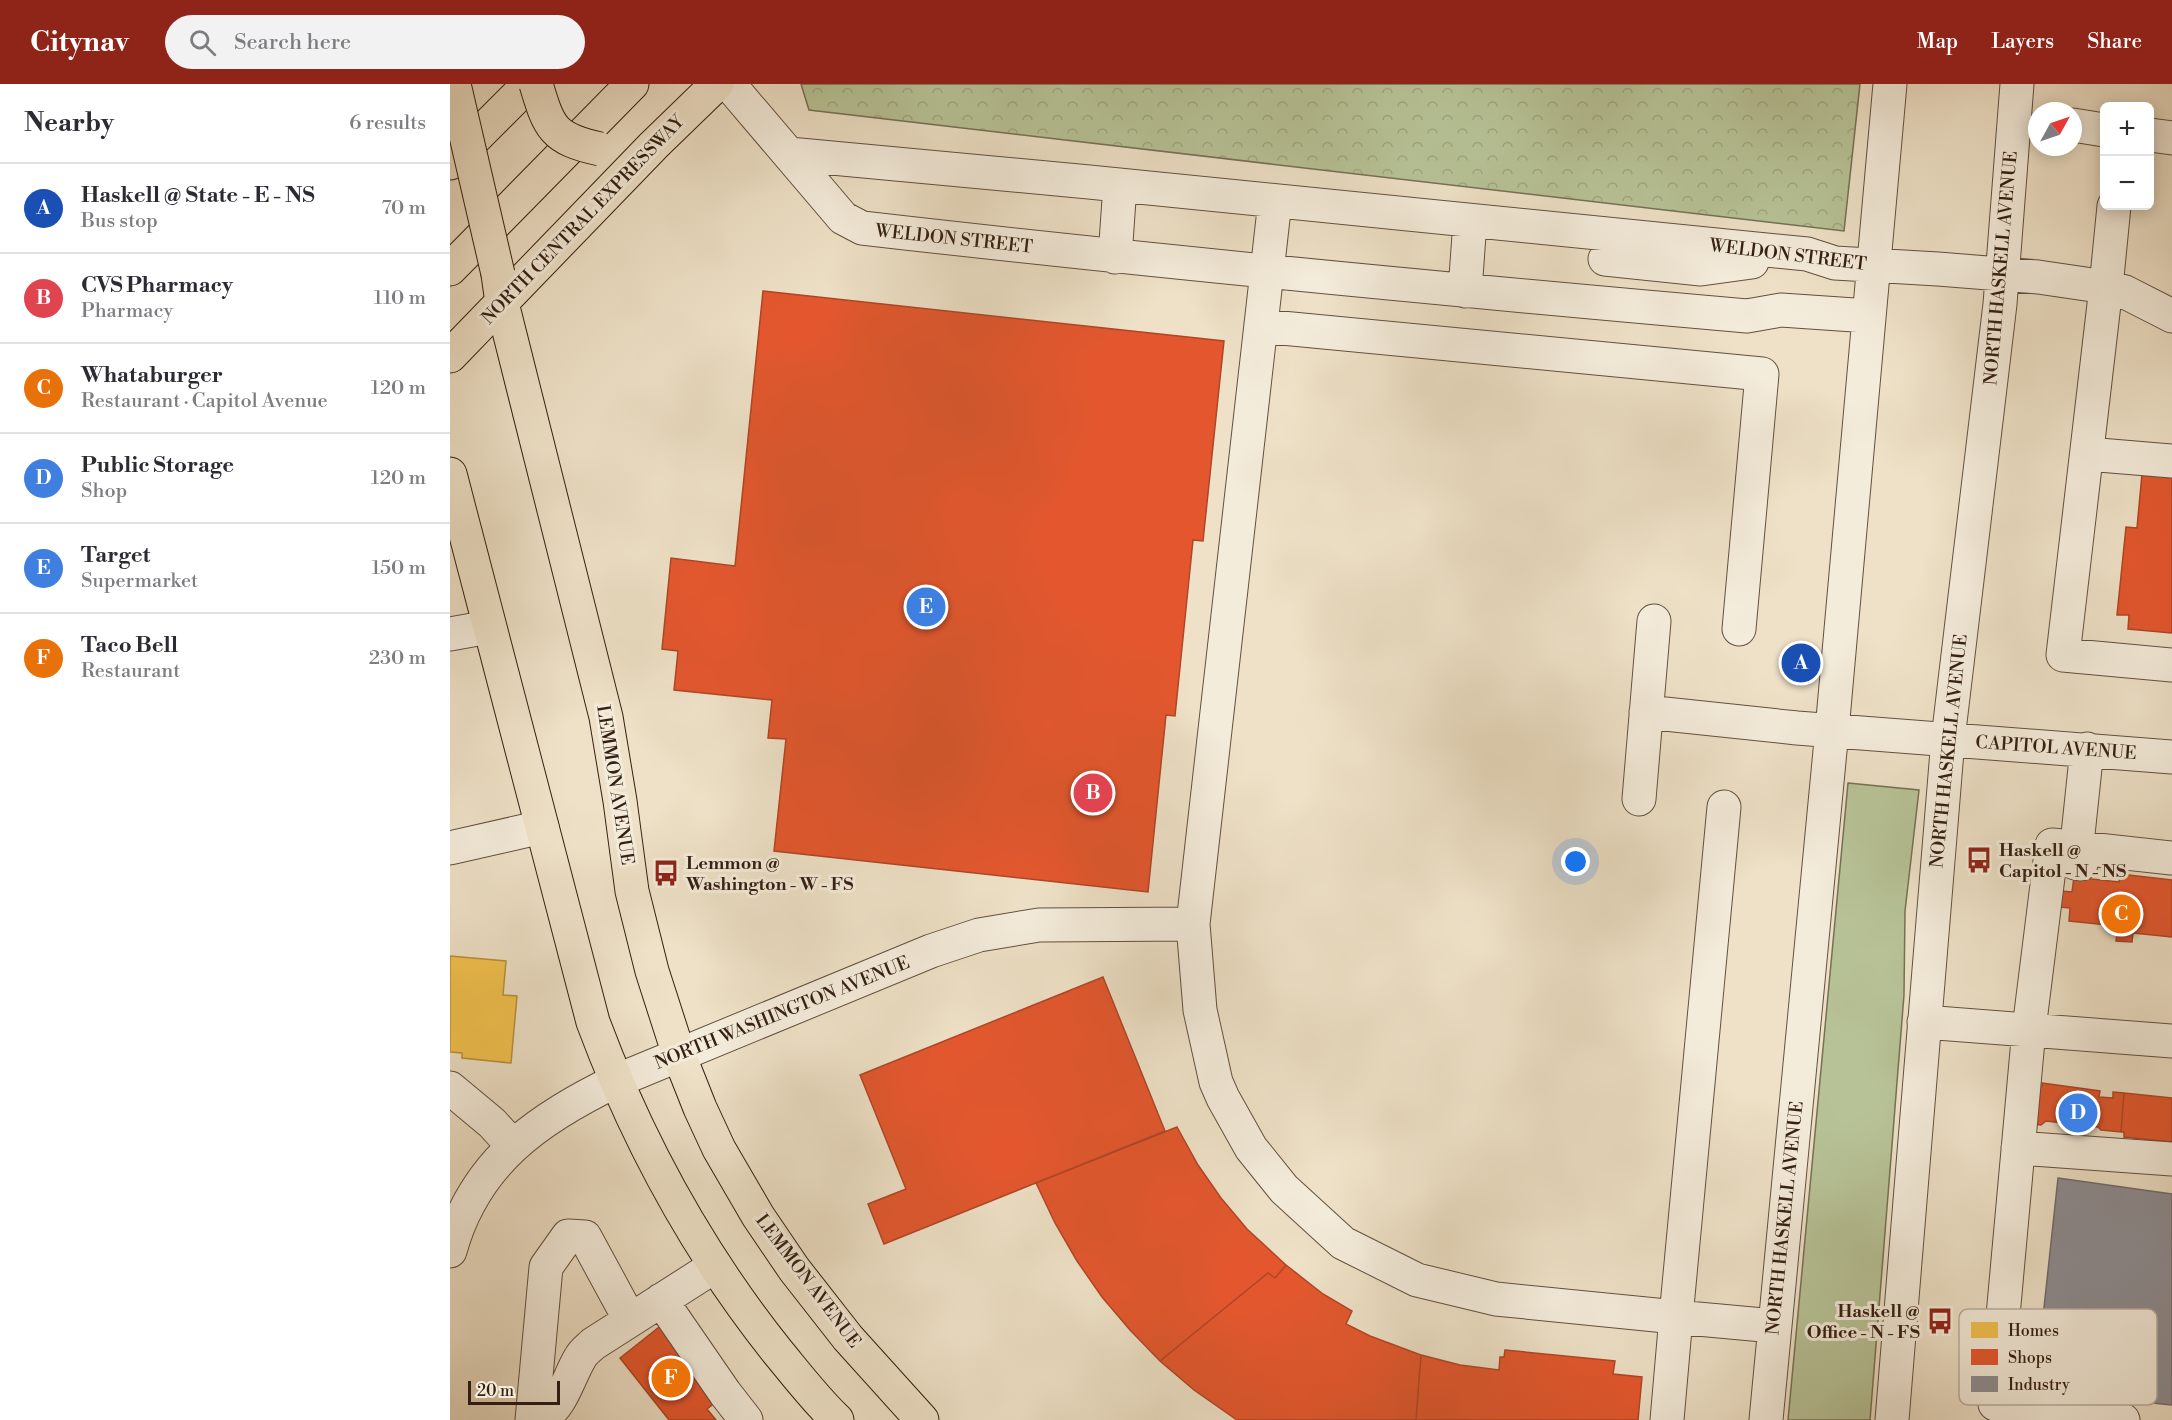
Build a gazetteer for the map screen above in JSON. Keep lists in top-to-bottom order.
{
  "streets": {
    "main road": ["NORTH CENTRAL EXPRESSWAY", "LEMMON AVENUE"],
    "street": [
      "WELDON STREET",
      "NORTH HASKELL AVENUE",
      "CAPITOL AVENUE",
      "NORTH WASHINGTON AVENUE"
    ]
  },
  "crossings": [
    ["NORTH CENTRAL EXPRESSWAY", "LEMMON AVENUE"],
    ["WELDON STREET", "NORTH HASKELL AVENUE"],
    ["NORTH HASKELL AVENUE", "CAPITOL AVENUE"],
    ["LEMMON AVENUE", "NORTH WASHINGTON AVENUE"]
  ],
  "places": {
    "bus stop": ["Haskell @ Capitol - N - NS", "Lemmon @ Washington - W - FS", "Haskell @ Office - N - FS"]
  },
  "legend": ["Homes", "Shops", "Industry"],
  "scale_bar": "20 m",
  "north": "top right",
  "page": {
    "header": "Citynav",
    "search": "Search here",
    "nav": ["Map", "Layers", "Share"],
    "heading": ["Nearby", "6 results"],
    "map_buttons": ["+", "−"],
    "list": [
      {
        "mark": "A",
        "name": "Haskell @ State - E - NS",
        "note": "Bus stop",
        "value": "70 m"
      },
      {
        "mark": "B",
        "name": "CVS Pharmacy",
        "note": "Pharmacy",
        "value": "110 m"
      },
      {
        "mark": "C",
        "name": "Whataburger",
        "note": "Restaurant · Capitol Avenue",
        "value": "120 m"
      },
      {
        "mark": "D",
        "name": "Public Storage",
        "note": "Shop",
        "value": "120 m"
      },
      {
        "mark": "E",
        "name": "Target",
        "note": "Supermarket",
        "value": "150 m"
      },
      {
        "mark": "F",
        "name": "Taco Bell",
        "note": "Restaurant",
        "value": "230 m"
      }
    ],
    "pins": [
      "E",
      "A",
      "B",
      "C",
      "D",
      "F"
    ],
    "scale": "20 m"
  }
}
